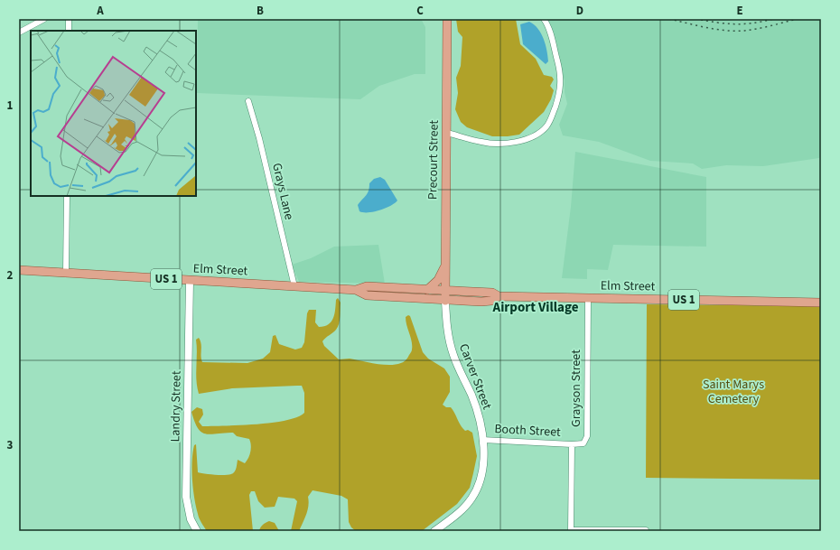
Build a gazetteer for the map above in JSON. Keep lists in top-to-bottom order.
{
  "streets": {
    "main road": ["Precourt Street", "Elm Street", "US 1"],
    "street": [
      "Grays Lane",
      "Carver Street",
      "Grayson Street",
      "Landry Street",
      "Booth Street"
    ]
  },
  "crossings": [
    ["Precourt Street", "Elm Street"],
    ["Precourt Street", "Carver Street"],
    ["Grays Lane", "Elm Street"],
    ["Elm Street", "Carver Street"],
    ["Elm Street", "Grayson Street"],
    ["Elm Street", "Landry Street"],
    ["Carver Street", "Booth Street"],
    ["Grayson Street", "Booth Street"]
  ],
  "districts": ["Airport Village"],
  "parks": ["Saint Marys Cemetery"],
  "grid": {
    "columns": [
      "A",
      "B",
      "C",
      "D",
      "E"
    ],
    "rows": ["1", "2", "3"]
  }
}
